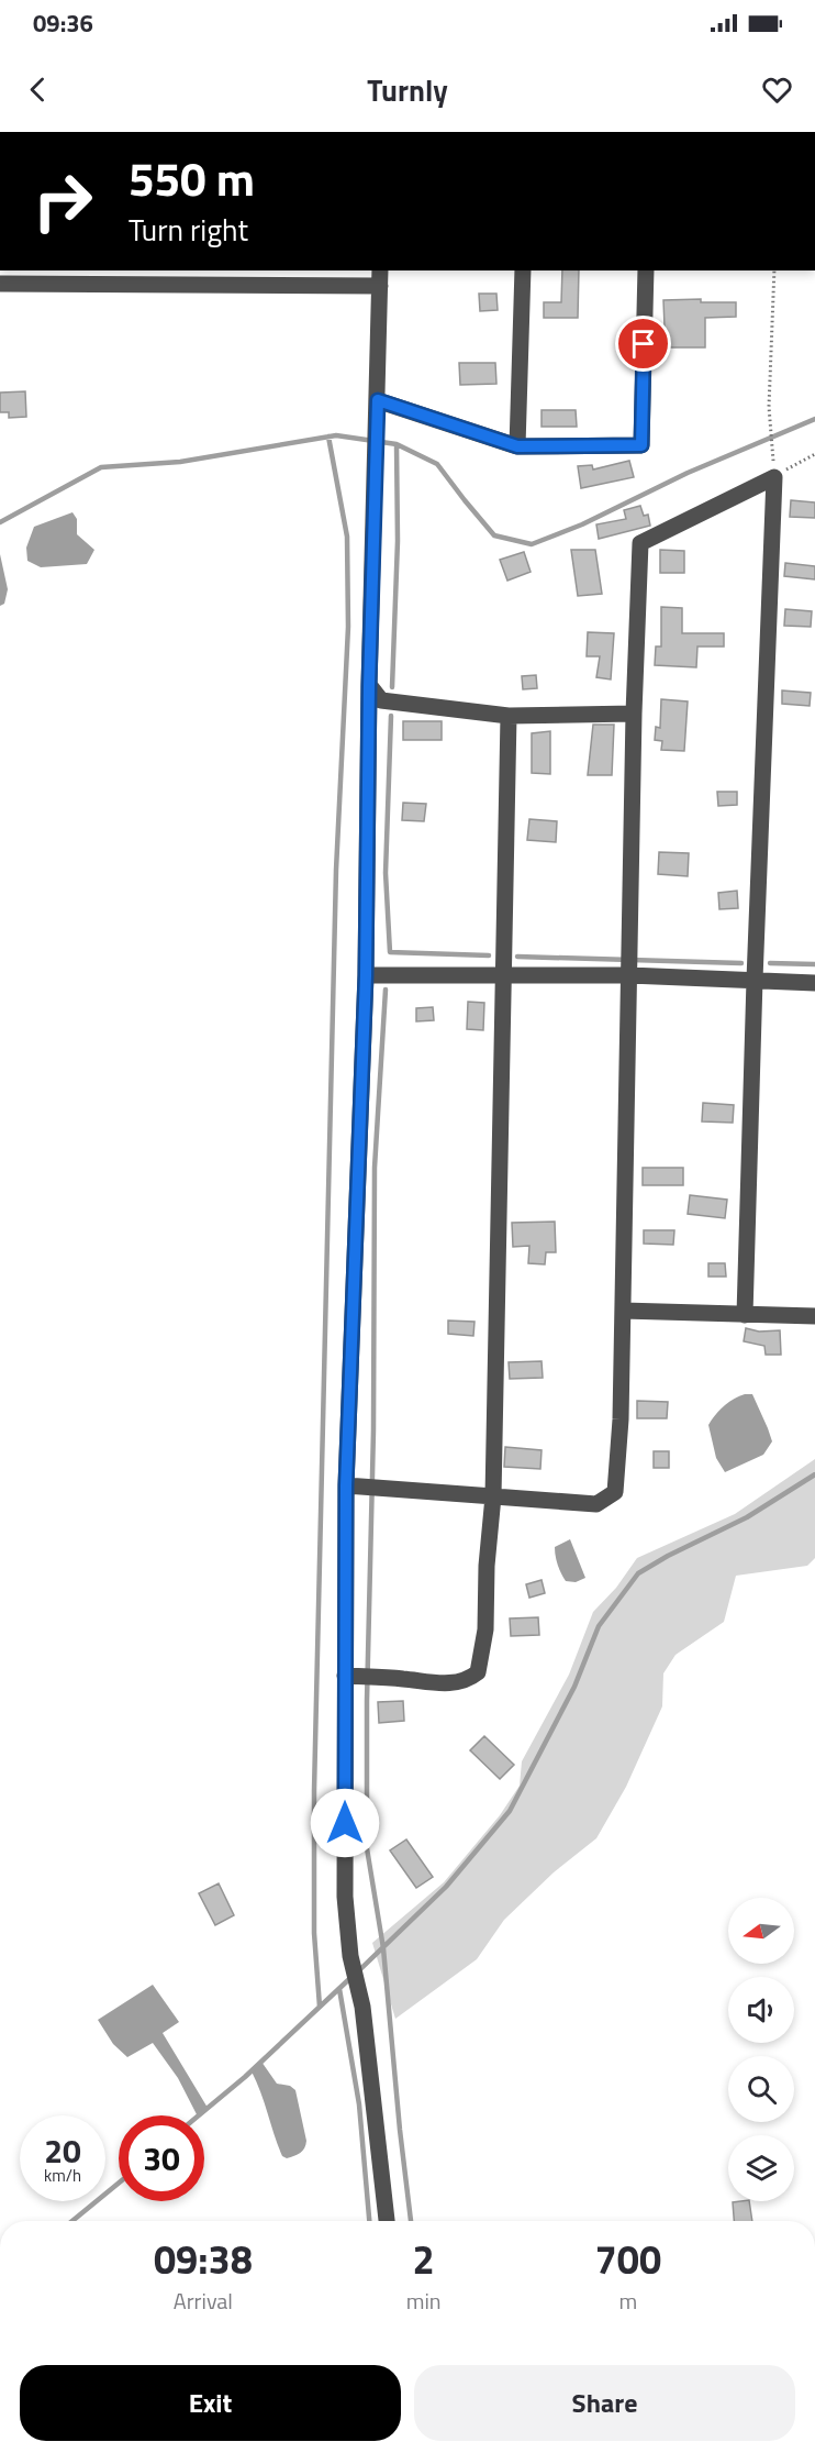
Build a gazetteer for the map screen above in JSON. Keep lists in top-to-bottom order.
{
  "north": "left",
  "page": {
    "status": "09:36",
    "header": "Turnly",
    "turn": ["550 m", "Turn right"],
    "speed": "20 km/h",
    "limit": "30",
    "eta": [
      "09:38",
      "Arrival",
      "2",
      "min",
      "700",
      "m"
    ],
    "buttons": ["Exit", "Share"]
  }
}
